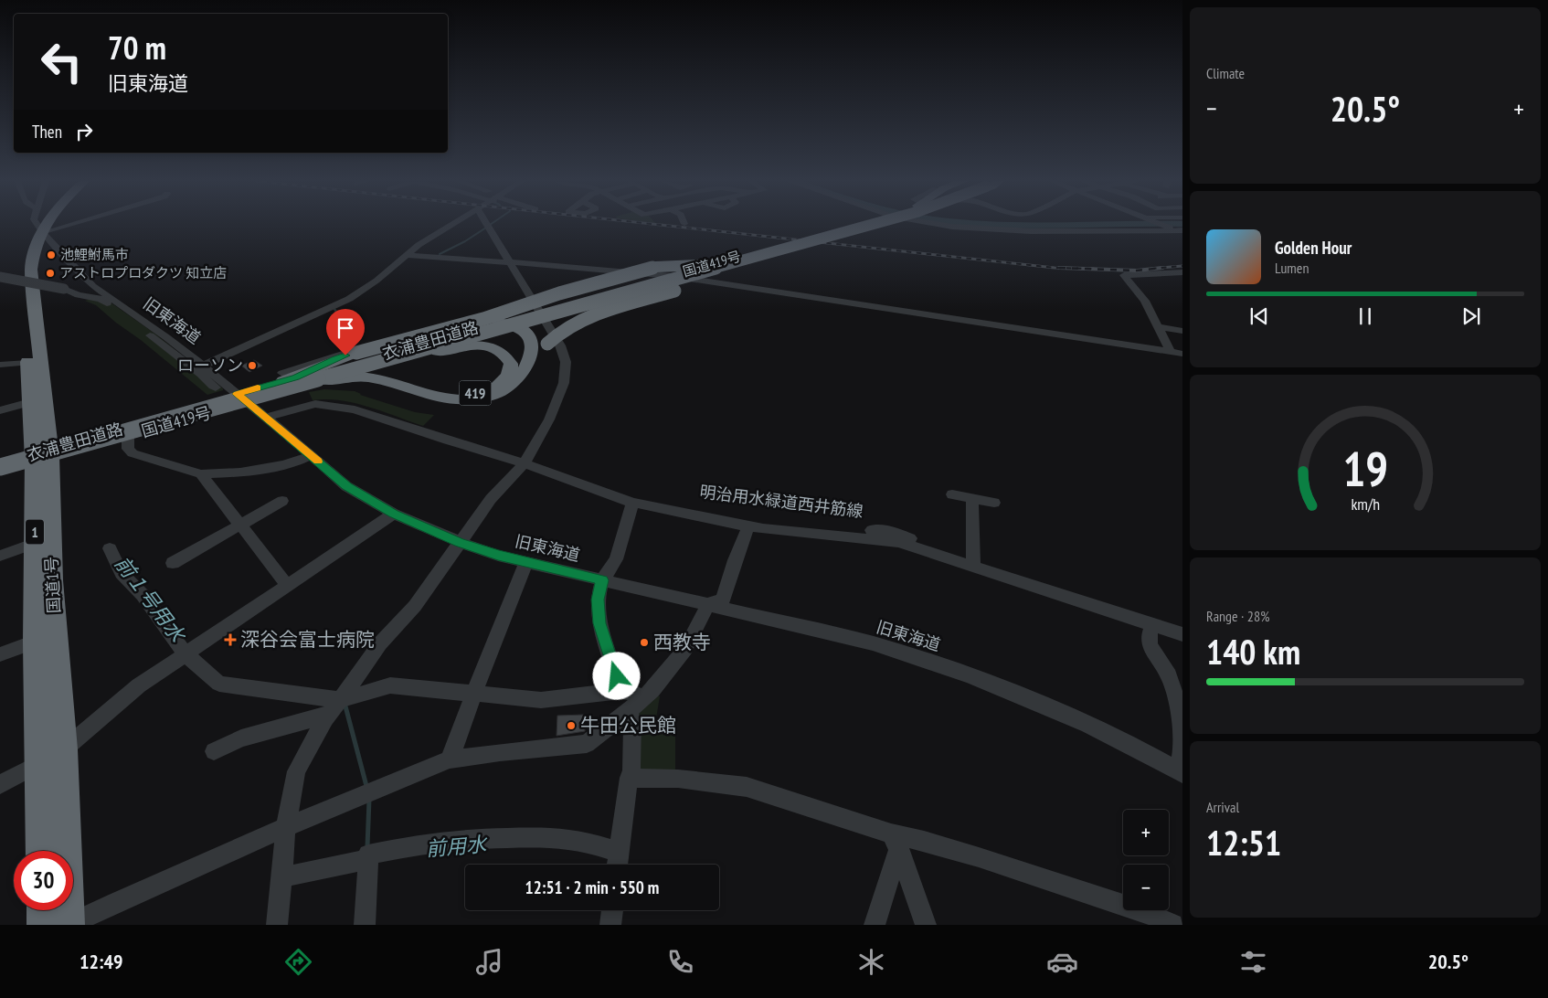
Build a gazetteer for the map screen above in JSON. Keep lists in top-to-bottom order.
{
  "streets": {
    "highway": [
      "国道419号",
      "衣浦豊田道路",
      "419",
      "1",
      "国道1号"
    ],
    "street": ["旧東海道", "明治用水緑道西井筋線"]
  },
  "crossings": [
    ["国道419号", "旧東海道"],
    ["国道419号", "衣浦豊田道路"],
    ["国道419号", "419"],
    ["国道419号", "国道1号"],
    ["旧東海道", "衣浦豊田道路"],
    ["旧東海道", "419"],
    ["旧東海道", "明治用水緑道西井筋線"],
    ["旧東海道", "国道1号"],
    ["衣浦豊田道路", "419"]
  ],
  "water": ["前１号用水", "前用水"],
  "places": {
    "other": [
      "池鯉鮒馬市",
      "アストロプロダクツ 知立店",
      "ローソン",
      "西教寺",
      "牛田公民館"
    ],
    "health": ["深谷会富士病院"]
  },
  "page": {
    "tile": [
      "Climate",
      ["Range · 28%", "140 km"],
      ["Arrival", "12:51"]
    ],
    "turn": ["70 m", "旧東海道"],
    "heat": ["−", "20.5°", "+"],
    "then": "Then",
    "song": ["Golden Hour", "Lumen"],
    "map_buttons": ["+", "−"],
    "limit": "30",
    "trip": "12:51 · 2 min · 550 m",
    "tabs": ["12:49", "20.5°"],
    "gauge": ["19", "km/h"]
  }
}
